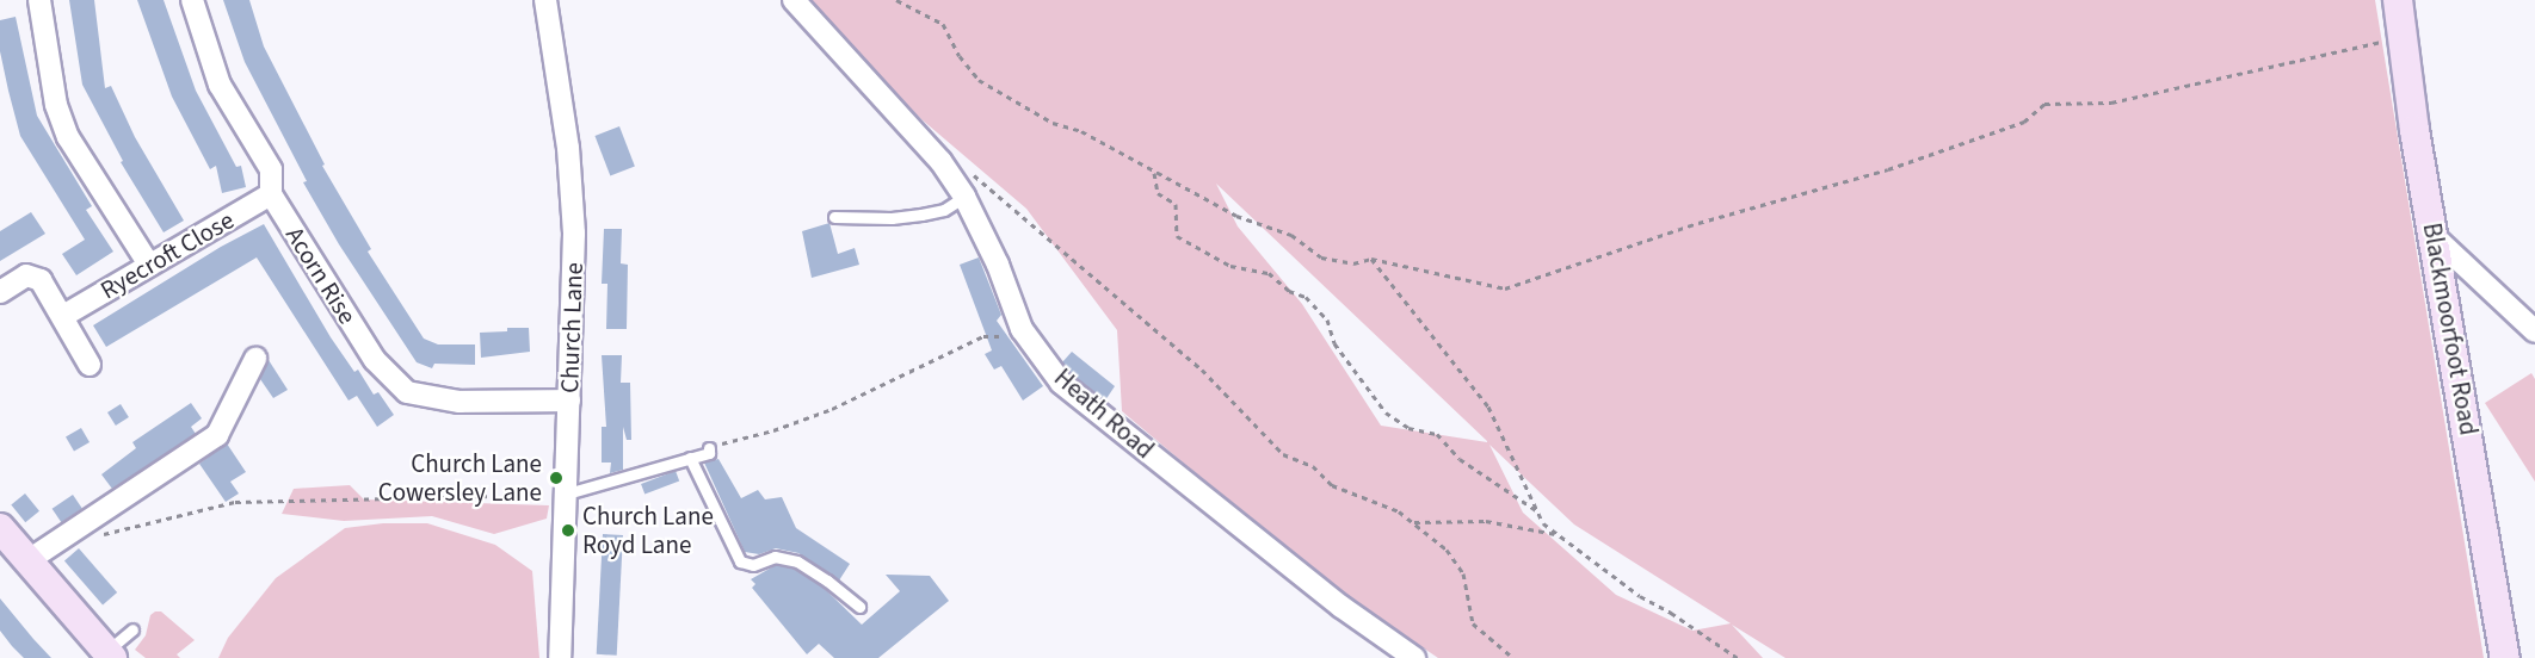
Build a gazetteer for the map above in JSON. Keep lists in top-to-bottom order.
{
  "streets": {
    "street": [
      "Ryecroft Close",
      "Acorn Rise",
      "Church Lane",
      "Blackmoorfoot Road",
      "Heath Road"
    ]
  },
  "crossings": [
    ["Ryecroft Close", "Acorn Rise"],
    ["Acorn Rise", "Church Lane"]
  ],
  "places": ["Church Lane Cowersley Lane", "Church Lane Royd Lane"]
}
